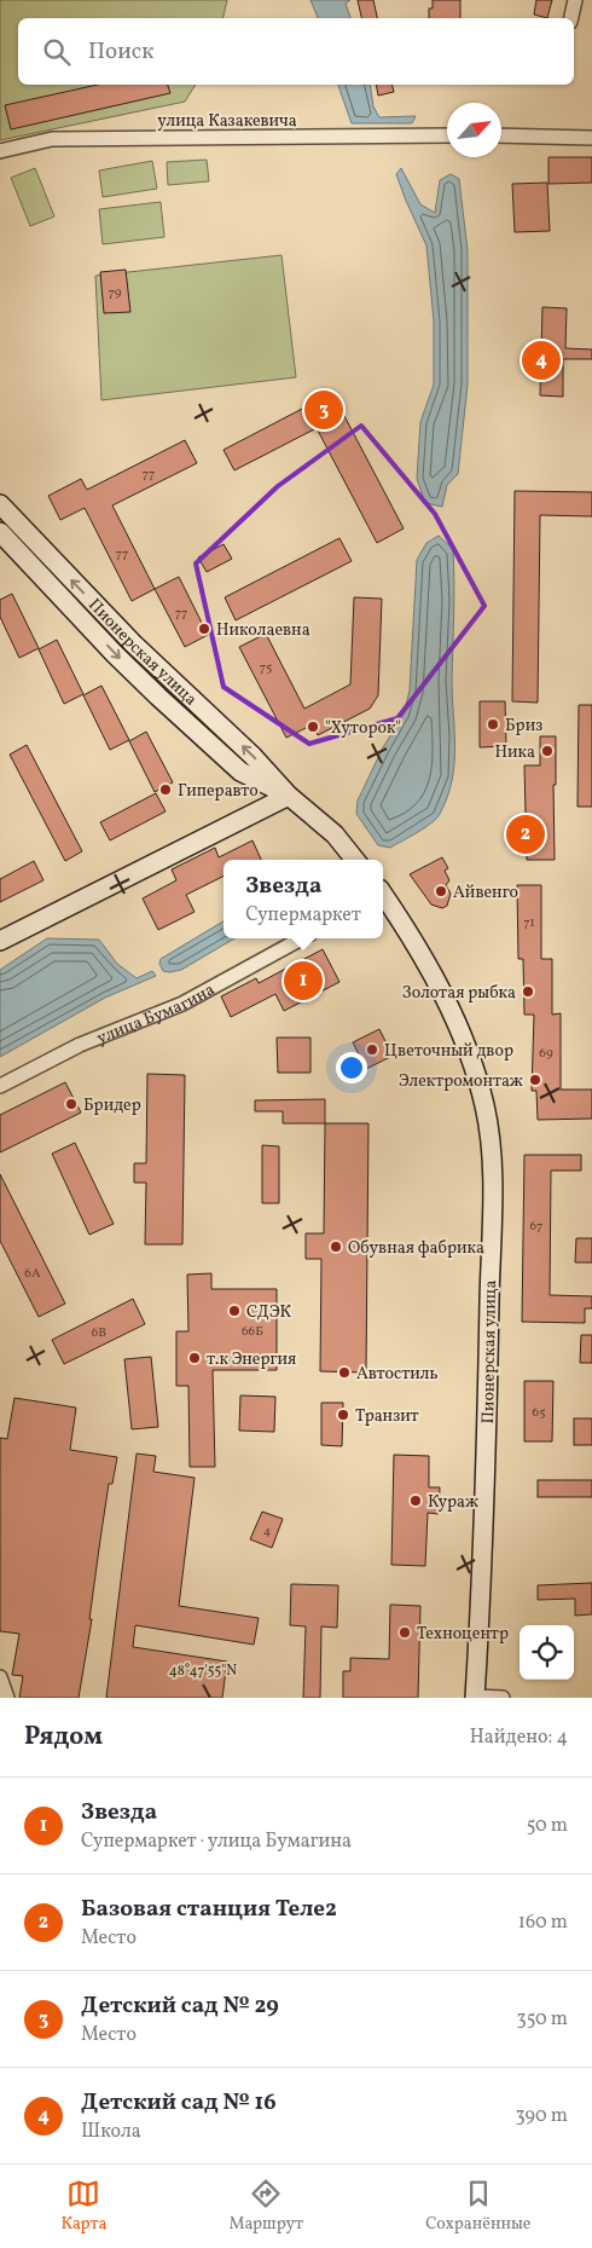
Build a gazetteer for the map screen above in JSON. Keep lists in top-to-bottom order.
{
  "streets": {
    "main road": ["Пионерская улица"],
    "street": ["улица Казакевича", "улица Бумагина"]
  },
  "places": [
    "Николаевна",
    "Бриз",
    "\"Хуторок\"",
    "Ника",
    "Гиперавто",
    "Айвенго",
    "Золотая рыбка",
    "Цветочный двор",
    "Электромонтаж",
    "Бридер",
    "Обувная фабрика",
    "СДЭК",
    "т.к Энергия",
    "Автостиль",
    "Транзит",
    "Кураж",
    "Техноцентр"
  ],
  "house_numbers": [
    "79",
    "77",
    "77",
    "77",
    "75",
    "71",
    "69",
    "67",
    "6А",
    "66Б",
    "6В",
    "65",
    "4"
  ],
  "north": "top right",
  "page": {
    "search": "Поиск",
    "pins": [
      "4",
      "3",
      "2",
      "1"
    ],
    "popup": ["Звезда", "Супермаркет"],
    "heading": ["Рядом", "Найдено: 4"],
    "list": [
      {
        "mark": "1",
        "name": "Звезда",
        "note": "Супермаркет · улица Бумагина",
        "value": "50 m"
      },
      {
        "mark": "2",
        "name": "Базовая станция Теле2",
        "note": "Место",
        "value": "160 m"
      },
      {
        "mark": "3",
        "name": "Детский сад № 29",
        "note": "Место",
        "value": "350 m"
      },
      {
        "mark": "4",
        "name": "Детский сад № 16",
        "note": "Школа",
        "value": "390 m"
      }
    ],
    "nav": ["Карта", "Маршрут", "Сохранённые"]
  },
  "coordinates": ["48°47'55\"N"]
}
